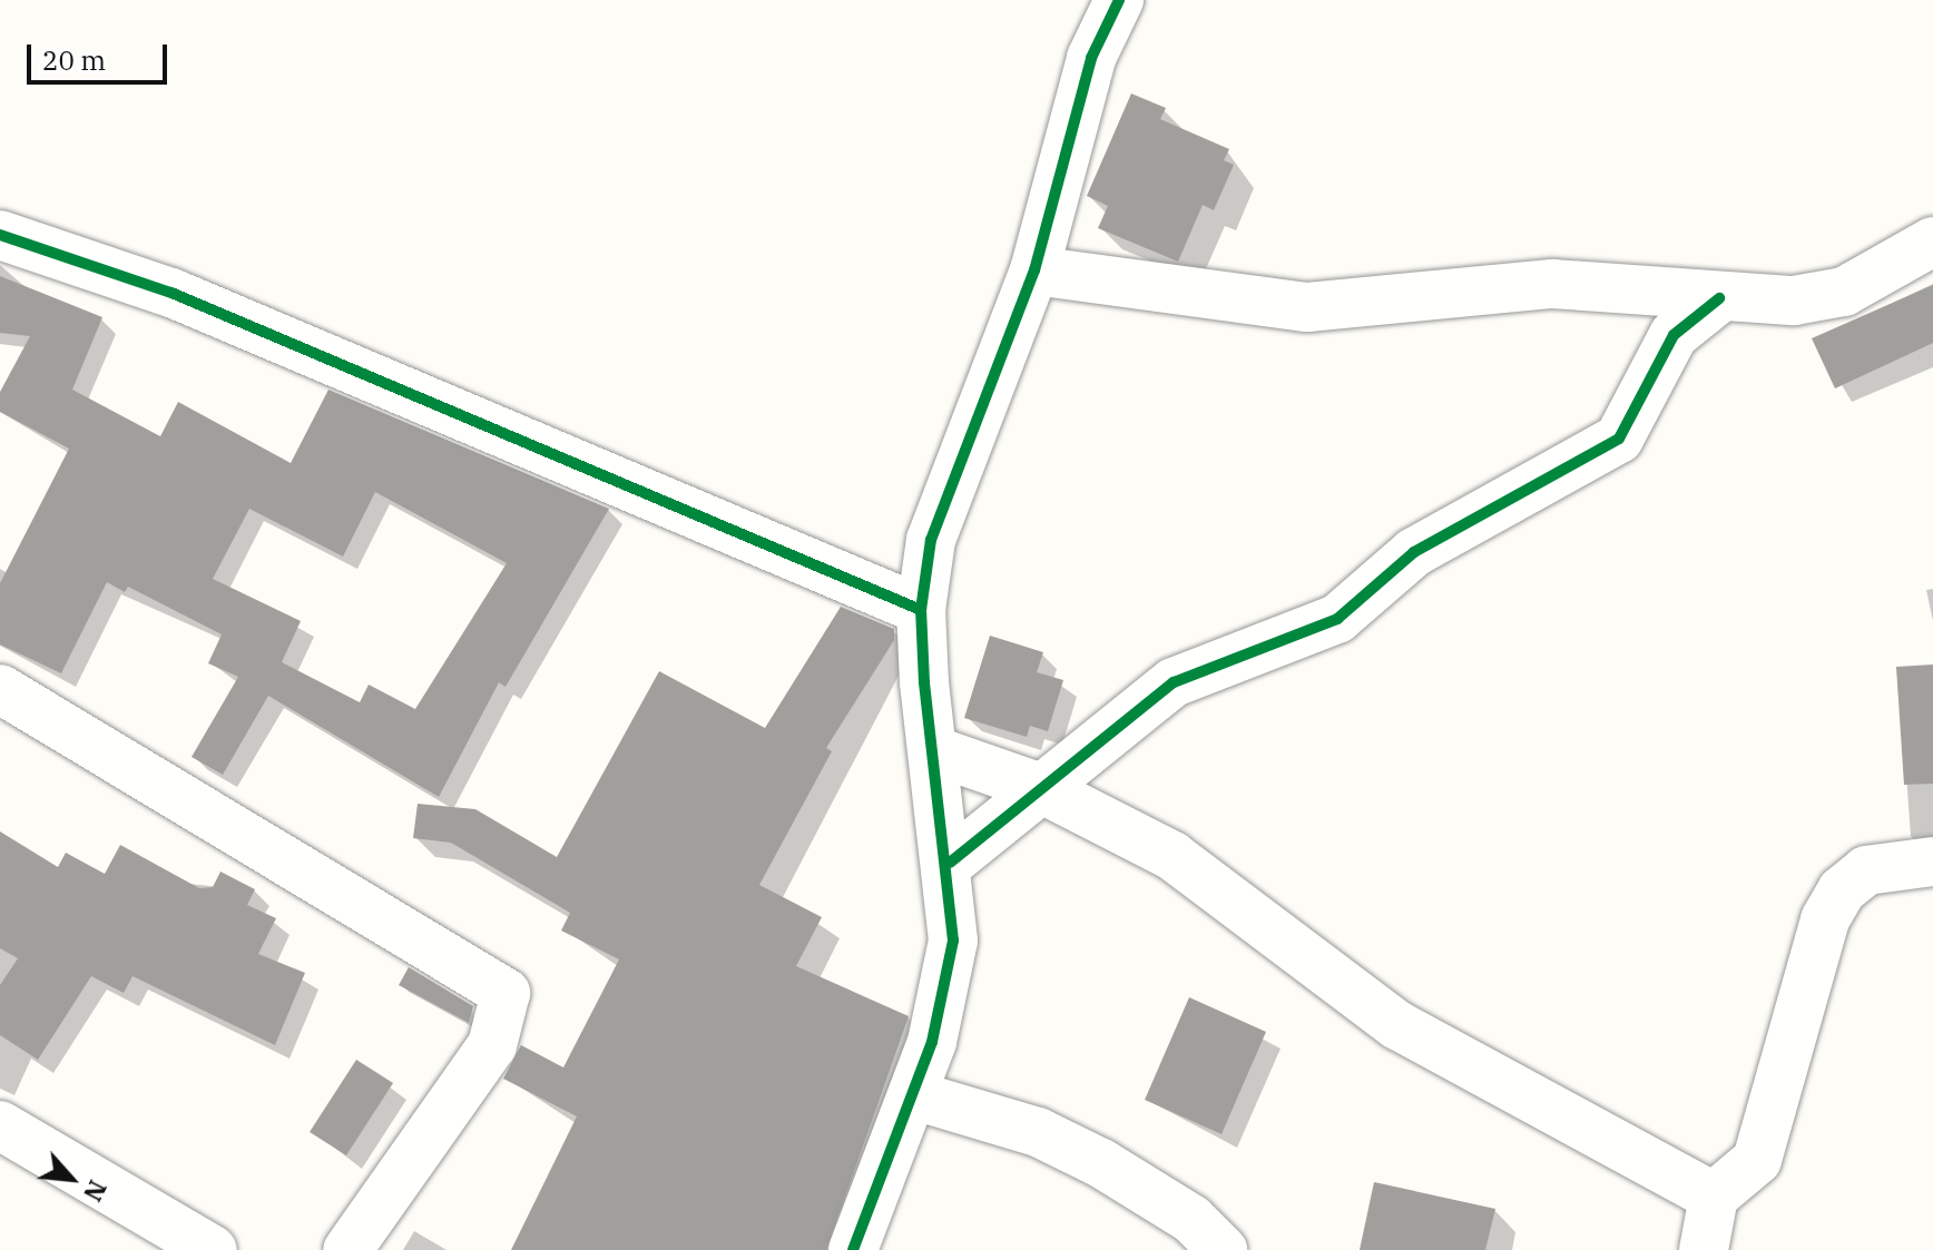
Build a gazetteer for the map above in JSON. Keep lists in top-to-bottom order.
{
  "scale_bar": "20 m",
  "north": "bottom right"
}
